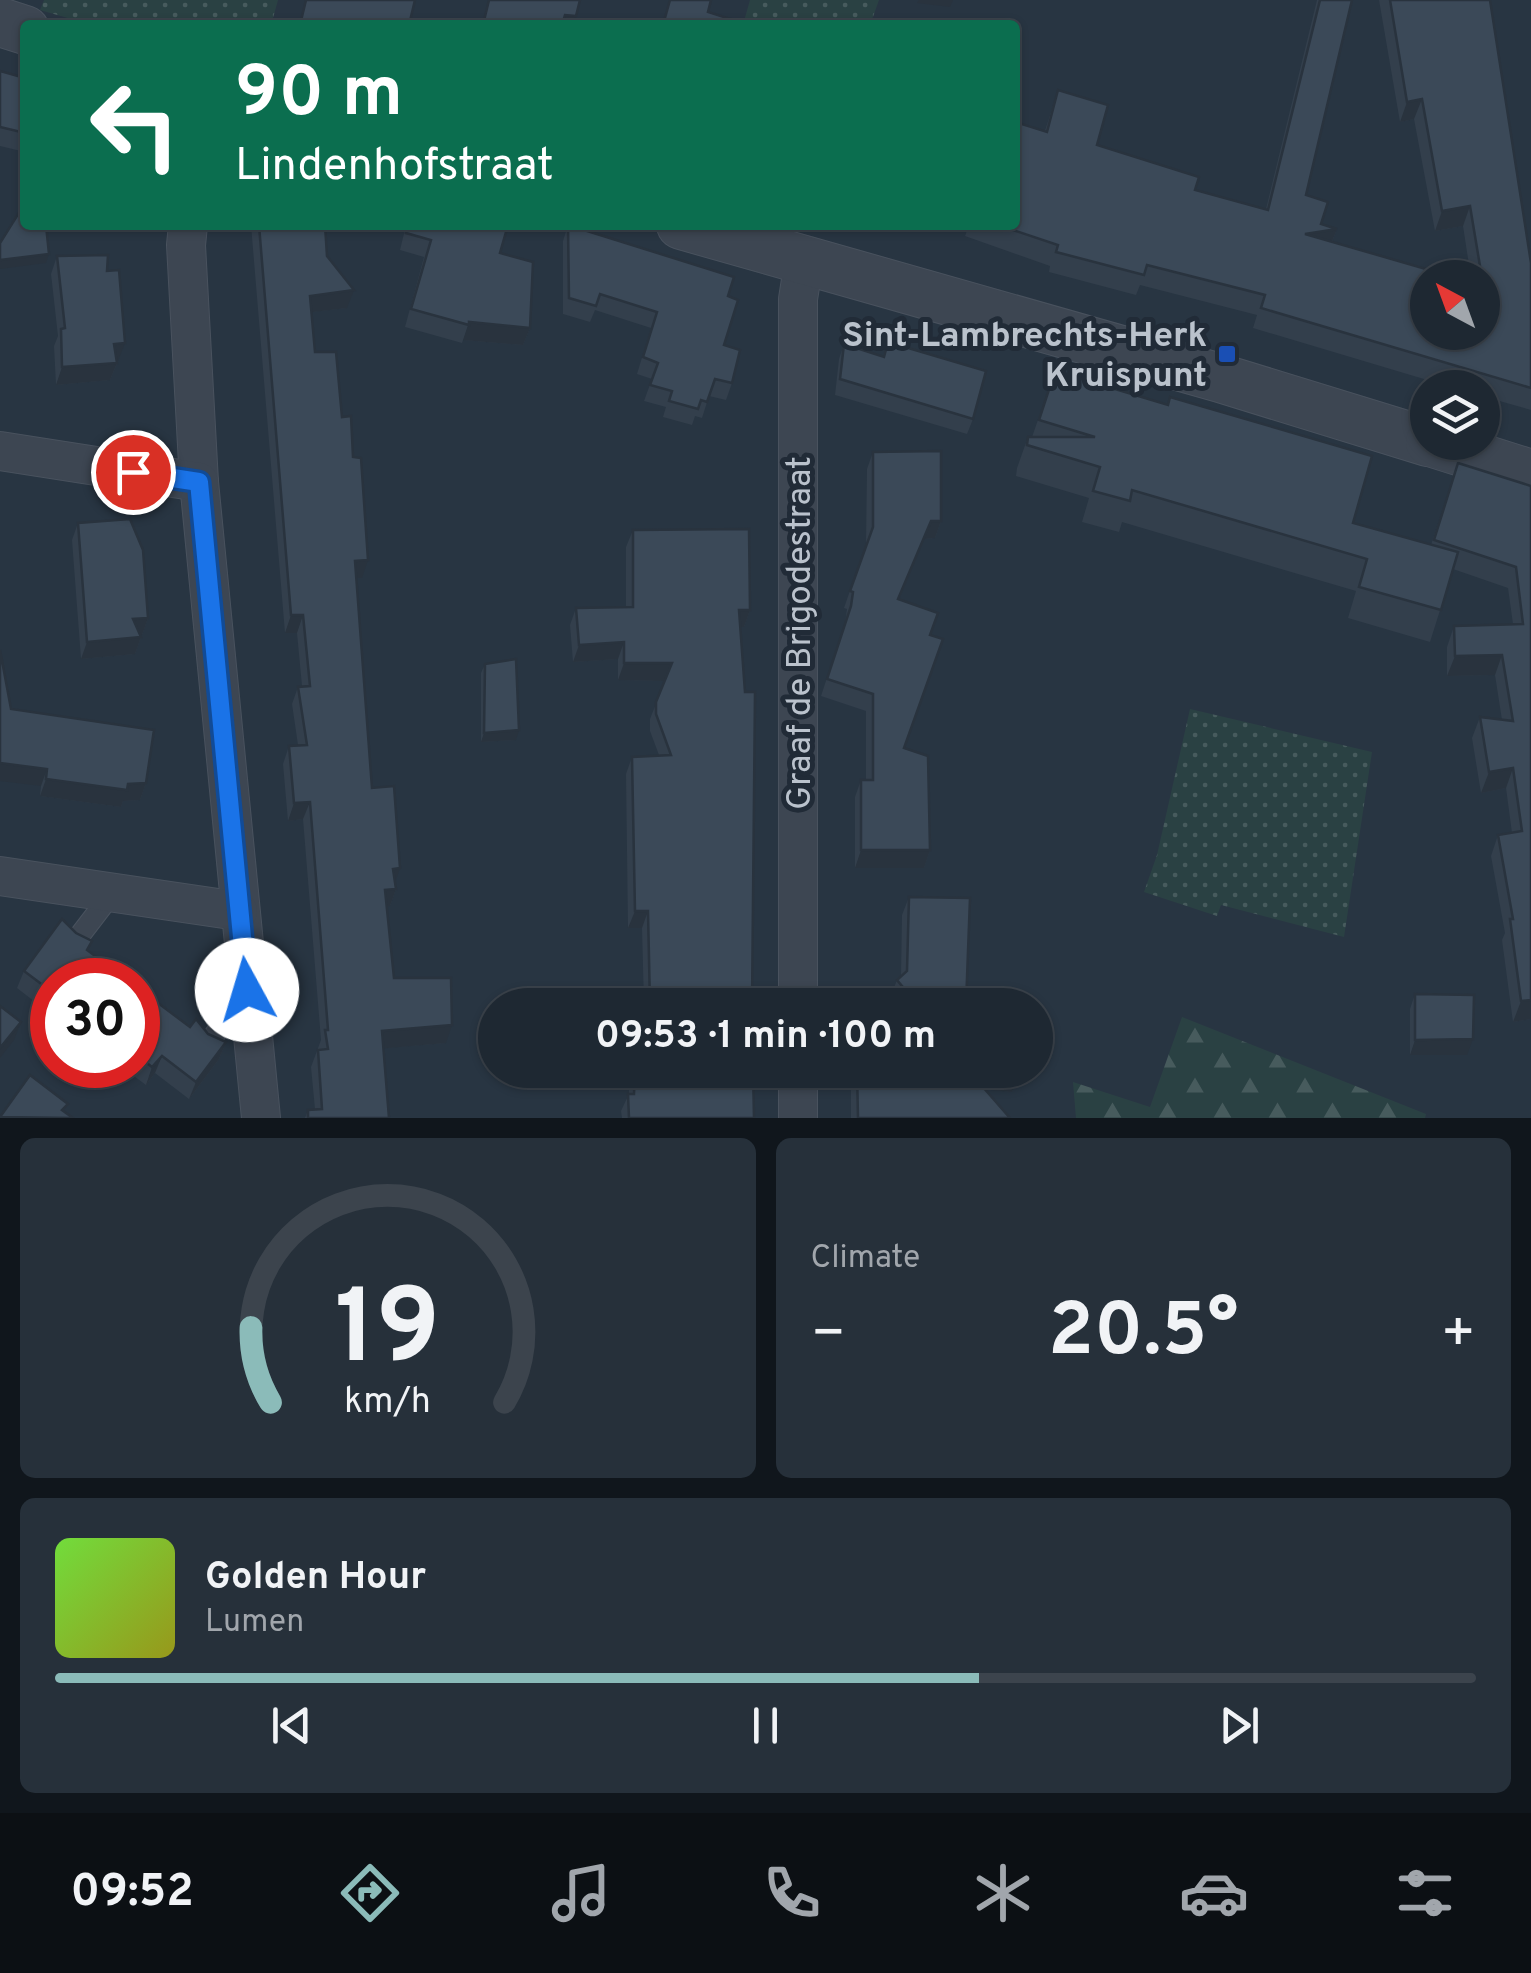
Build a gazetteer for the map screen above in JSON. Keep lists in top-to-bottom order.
{
  "streets": {
    "street": ["Graaf de Brigodestraat"]
  },
  "places": {
    "transit": ["Sint-Lambrechts-Herk Kruispunt"]
  },
  "north": "top left",
  "page": {
    "turn": ["90 m", "Lindenhofstraat"],
    "limit": "30",
    "trip": "09:53 · 1 min · 100 m",
    "tile": "Climate",
    "heat": ["−", "20.5°", "+"],
    "song": ["Golden Hour", "Lumen"],
    "tabs": "09:52",
    "gauge": ["19", "km/h"]
  }
}
